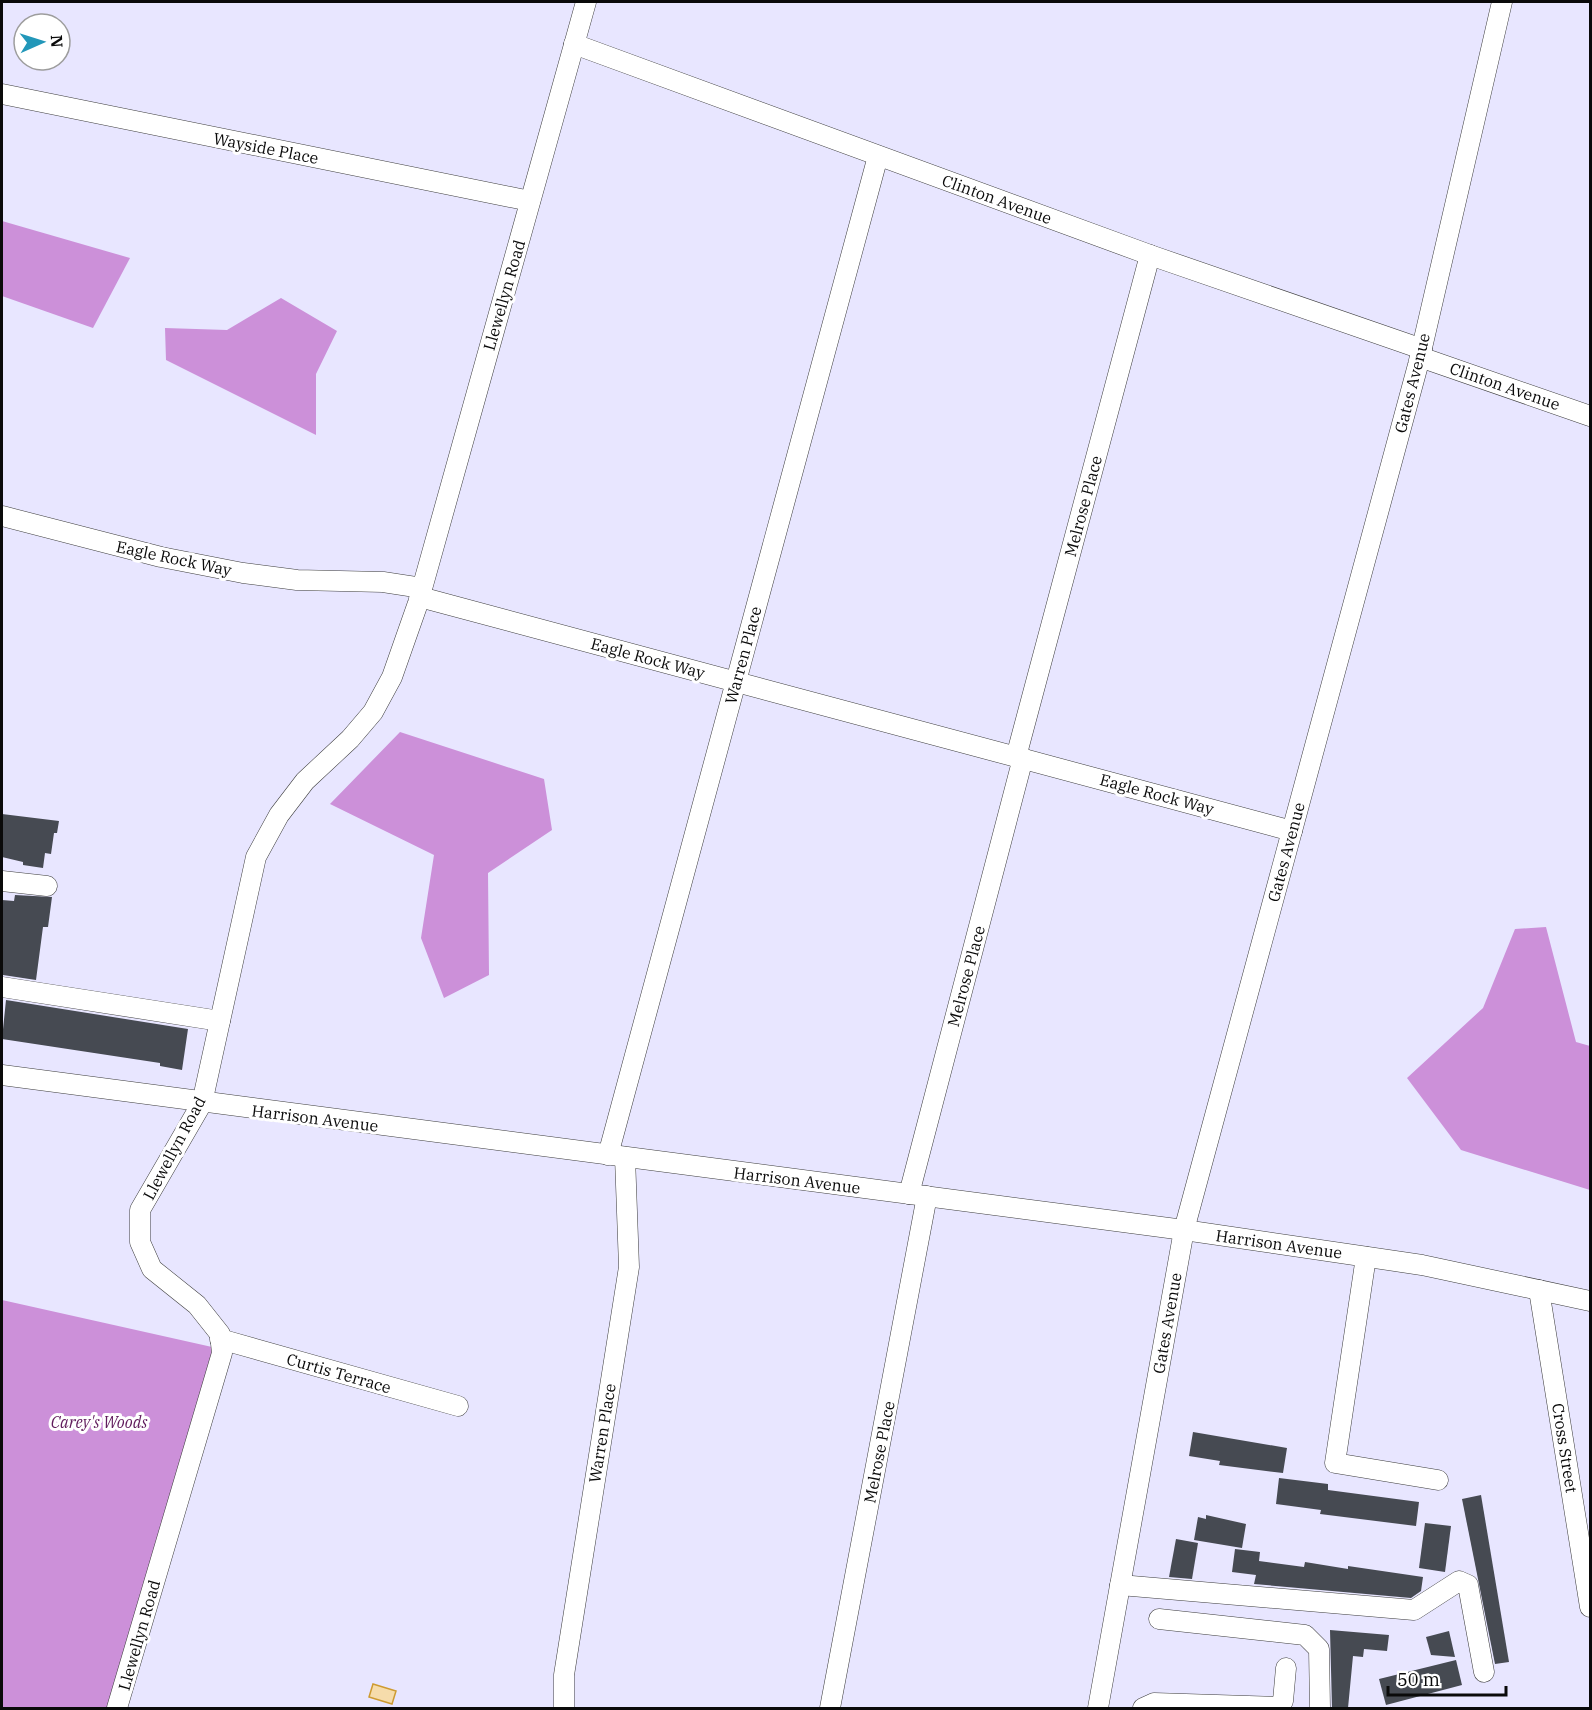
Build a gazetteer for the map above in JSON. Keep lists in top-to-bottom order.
{
  "streets": {
    "street": [
      "Wayside Place",
      "Clinton Avenue",
      "Llewellyn Road",
      "Gates Avenue",
      "Melrose Place",
      "Eagle Rock Way",
      "Warren Place",
      "Harrison Avenue",
      "Curtis Terrace",
      "Cross Street"
    ]
  },
  "crossings": [
    ["Wayside Place", "Llewellyn Road"],
    ["Clinton Avenue", "Llewellyn Road"],
    ["Clinton Avenue", "Gates Avenue"],
    ["Clinton Avenue", "Melrose Place"],
    ["Clinton Avenue", "Warren Place"],
    ["Llewellyn Road", "Eagle Rock Way"],
    ["Llewellyn Road", "Harrison Avenue"],
    ["Llewellyn Road", "Curtis Terrace"],
    ["Gates Avenue", "Eagle Rock Way"],
    ["Gates Avenue", "Harrison Avenue"],
    ["Melrose Place", "Eagle Rock Way"],
    ["Melrose Place", "Harrison Avenue"],
    ["Eagle Rock Way", "Warren Place"],
    ["Warren Place", "Harrison Avenue"],
    ["Harrison Avenue", "Cross Street"]
  ],
  "parks": ["Carey's Woods"],
  "scale_bar": "50 m",
  "north": "right"
}
